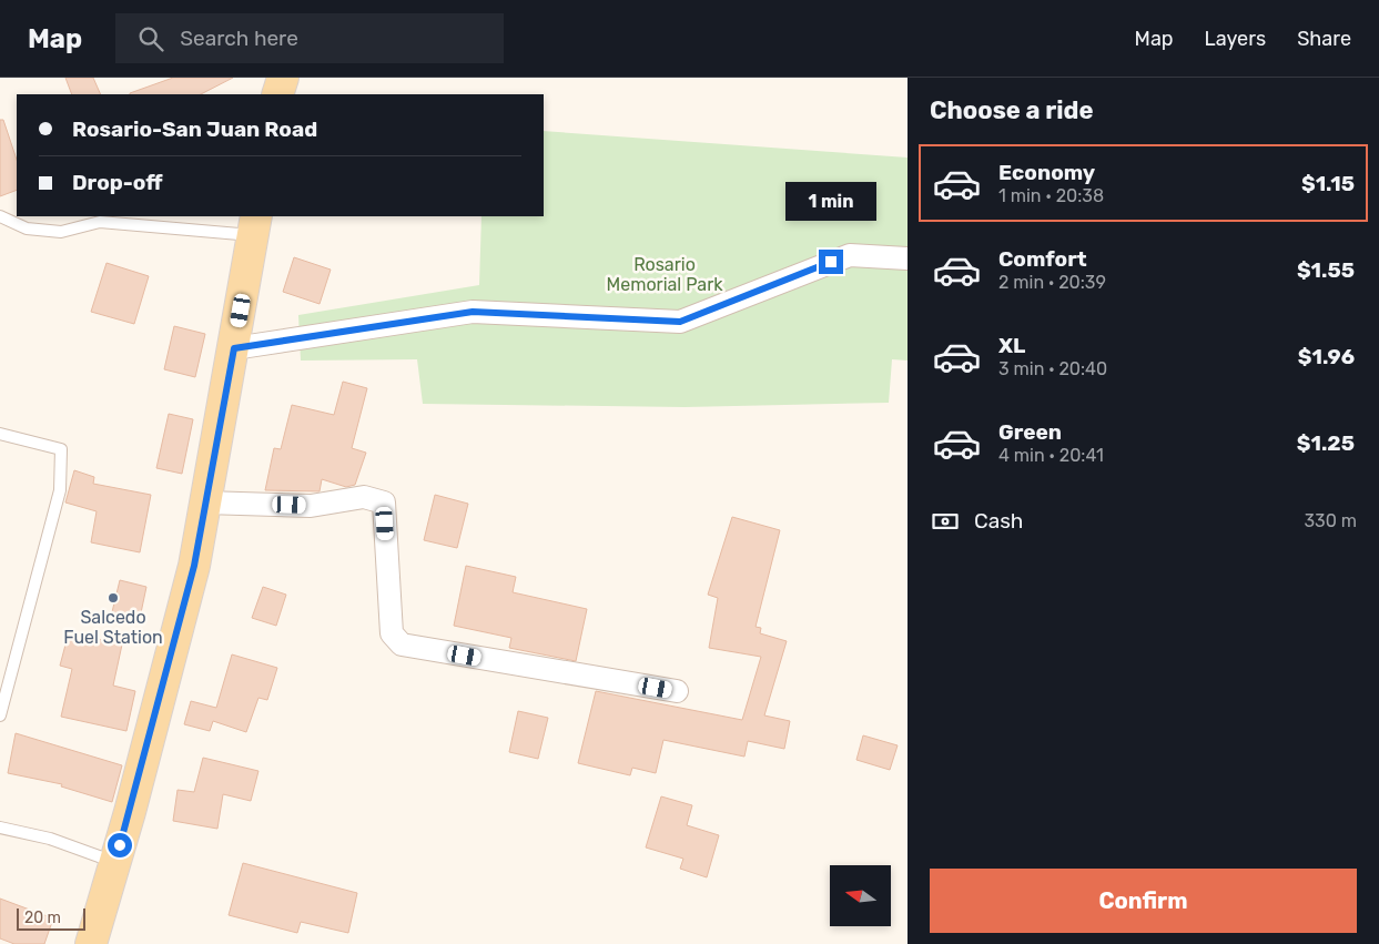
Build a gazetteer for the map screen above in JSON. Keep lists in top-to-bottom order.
{
  "parks": ["Rosario Memorial Park"],
  "places": ["Salcedo Fuel Station"],
  "scale_bar": "20 m",
  "north": "left",
  "page": {
    "header": "Map",
    "search": "Search here",
    "nav": ["Map", "Layers", "Share"],
    "heading": "Choose a ride",
    "banner": ["Rosario-San Juan Road", "Drop-off"],
    "list": [
      {
        "name": "Economy",
        "note": "1 min · 20:38",
        "value": "$1.15"
      },
      {
        "name": "Comfort",
        "note": "2 min · 20:39",
        "value": "$1.55"
      },
      {
        "name": "XL",
        "note": "3 min · 20:40",
        "value": "$1.96"
      },
      {
        "name": "Green",
        "note": "4 min · 20:41",
        "value": "$1.25"
      }
    ],
    "bubble": "1 min",
    "pay": ["Cash", "330 m"],
    "buttons": "Confirm",
    "scale": "20 m"
  }
}
